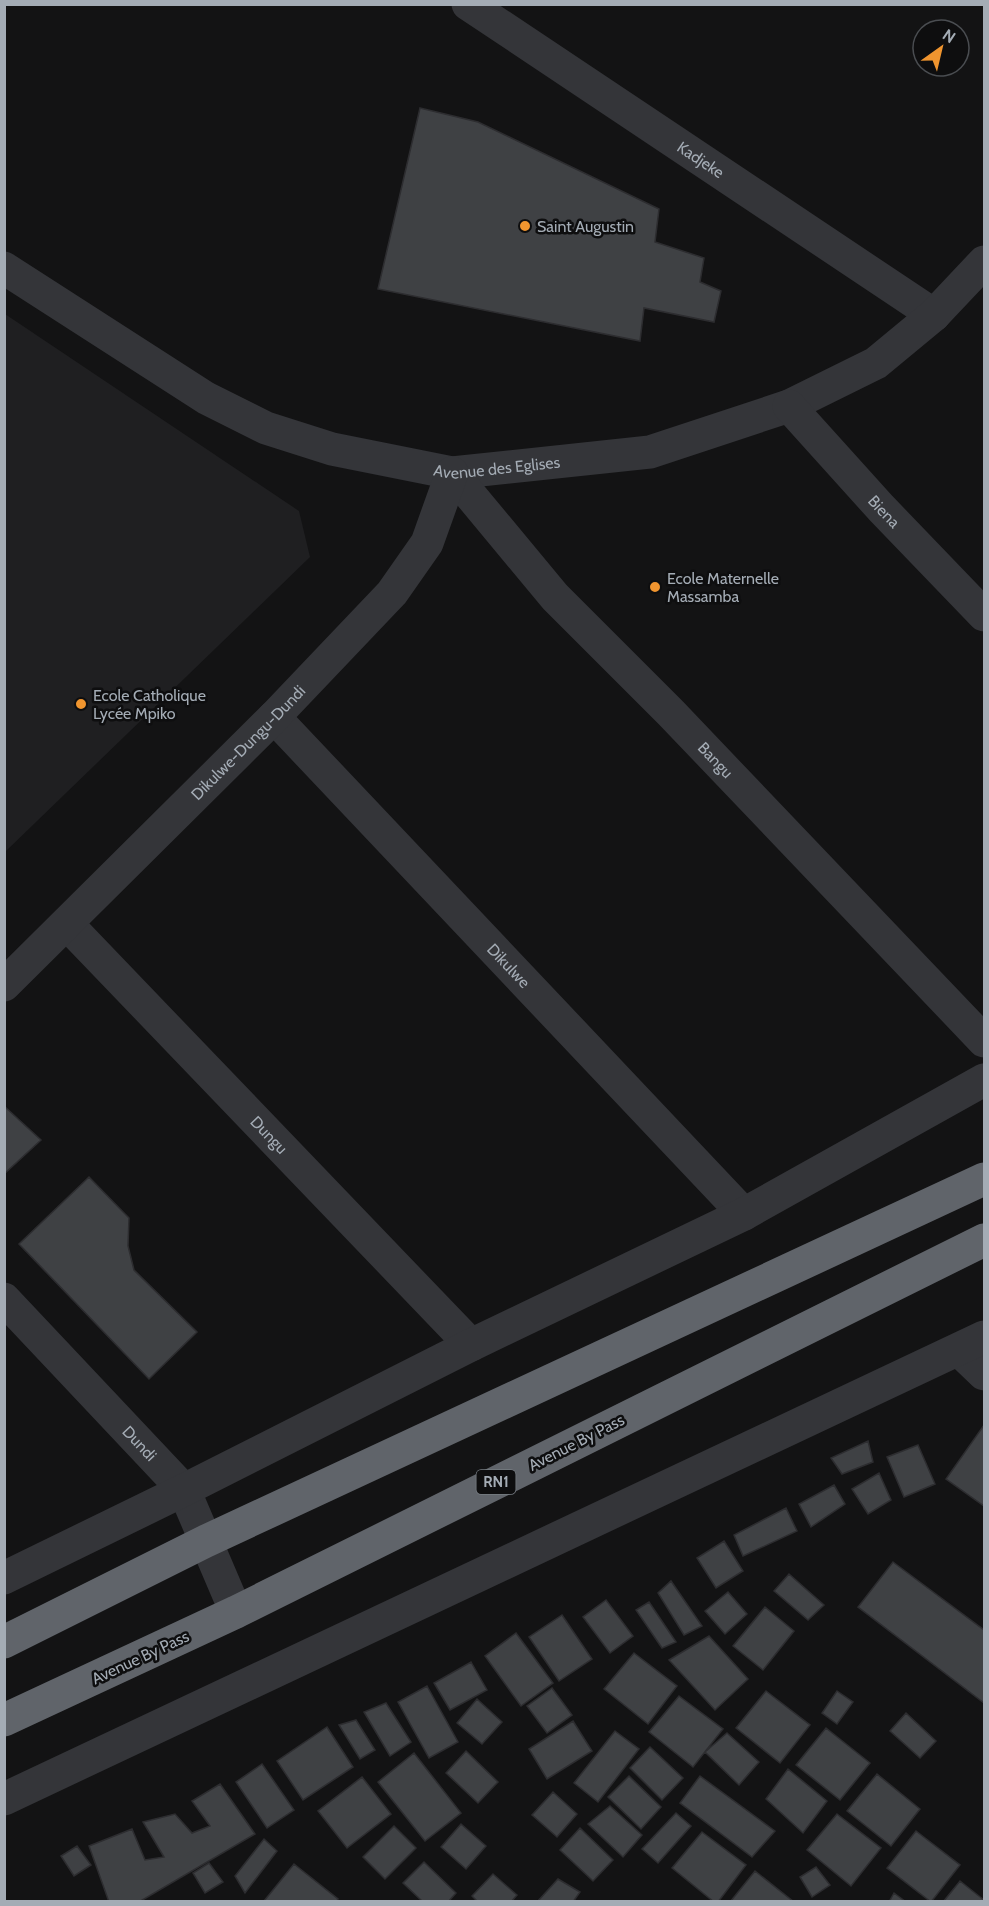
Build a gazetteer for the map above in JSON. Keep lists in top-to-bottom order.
{
  "streets": {
    "highway": ["Avenue By Pass", "RN1"],
    "street": [
      "Kadjeke",
      "Avenue des Eglises",
      "Biena",
      "Dikulwe-Dungu-Dundi",
      "Bangu",
      "Dikulwe",
      "Dungu",
      "Dundi"
    ]
  },
  "crossings": [
    ["Kadjeke", "Avenue des Eglises"],
    ["Avenue des Eglises", "Biena"],
    ["Avenue des Eglises", "Dikulwe-Dungu-Dundi"],
    ["Avenue des Eglises", "Bangu"],
    ["Dikulwe-Dungu-Dundi", "Bangu"],
    ["Dikulwe-Dungu-Dundi", "Dikulwe"],
    ["Dikulwe-Dungu-Dundi", "Dungu"],
    ["Avenue By Pass", "Dundi"]
  ],
  "places": ["Saint Augustin", "Ecole Maternelle Massamba", "Ecole Catholique Lycée Mpiko"],
  "north": "top right"
}
